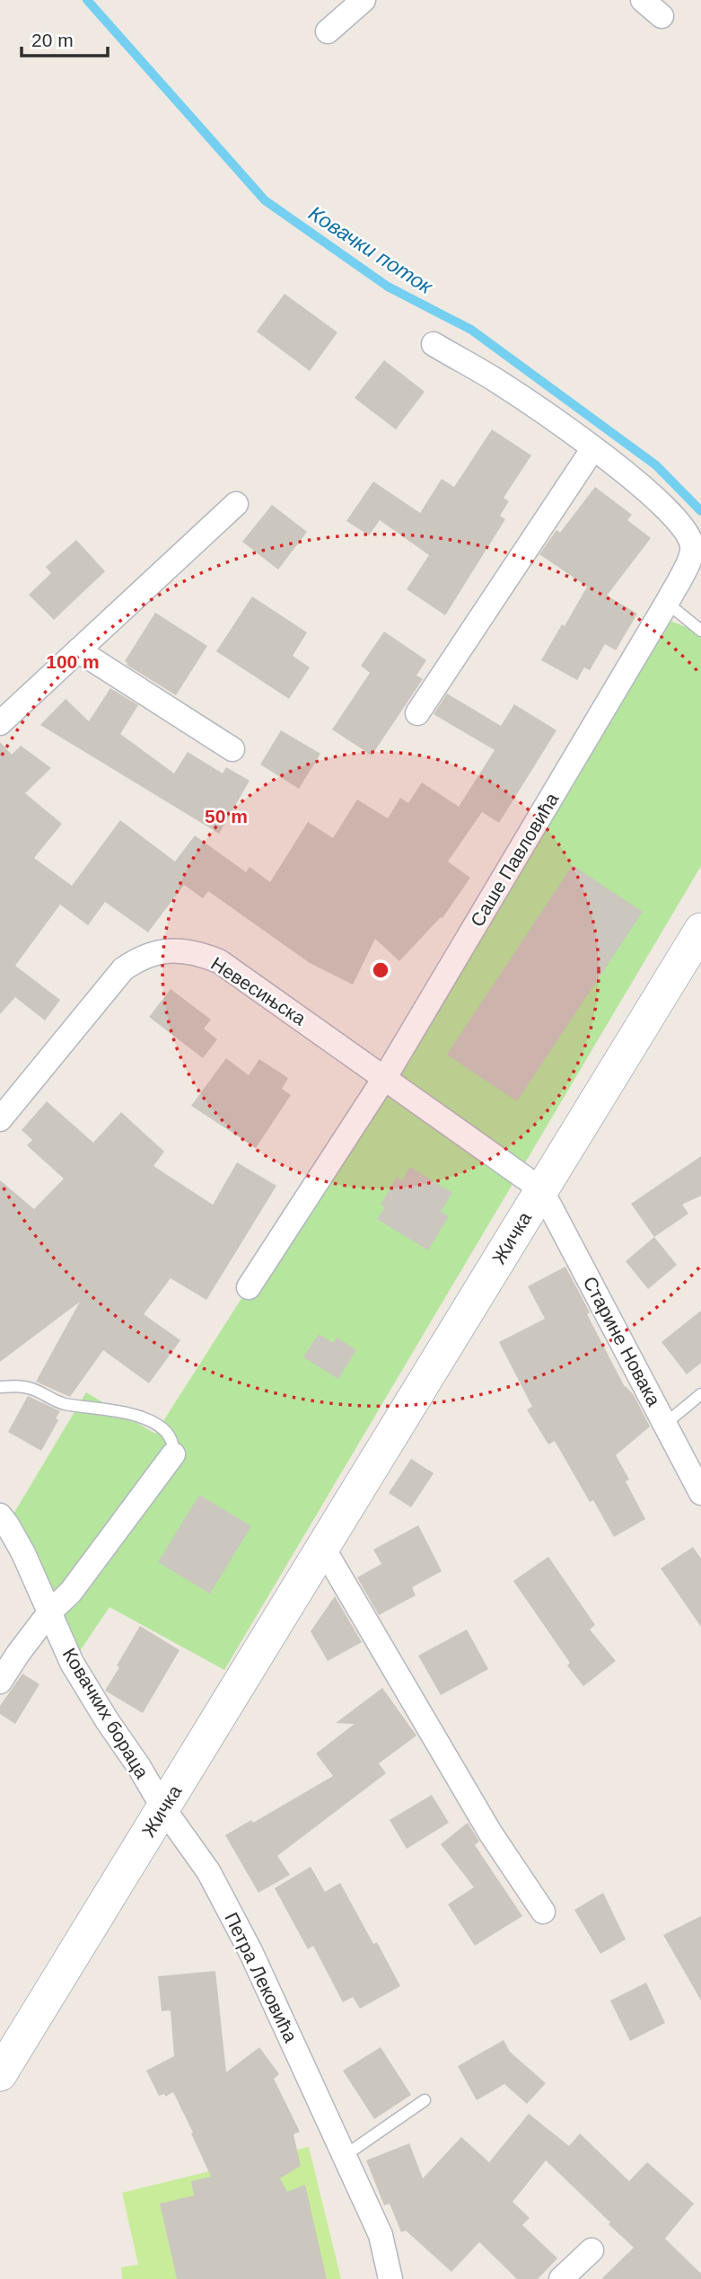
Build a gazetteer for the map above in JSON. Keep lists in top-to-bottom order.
{
  "streets": {
    "main road": ["Жичка"],
    "street": [
      "Саше Павловића",
      "Невесињска",
      "Старине Новака",
      "Ковачких бораца",
      "Петра Лековића"
    ]
  },
  "crossings": [
    ["Саше Павловића", "Невесињска"],
    ["Невесињска", "Жичка"],
    ["Невесињска", "Старине Новака"],
    ["Жичка", "Старине Новака"],
    ["Жичка", "Ковачких бораца"],
    ["Жичка", "Петра Лековића"],
    ["Ковачких бораца", "Петра Лековића"]
  ],
  "water": ["Ковачки поток"],
  "scale_bar": "20 m",
  "rings": ["100 m", "50 m"]
}
